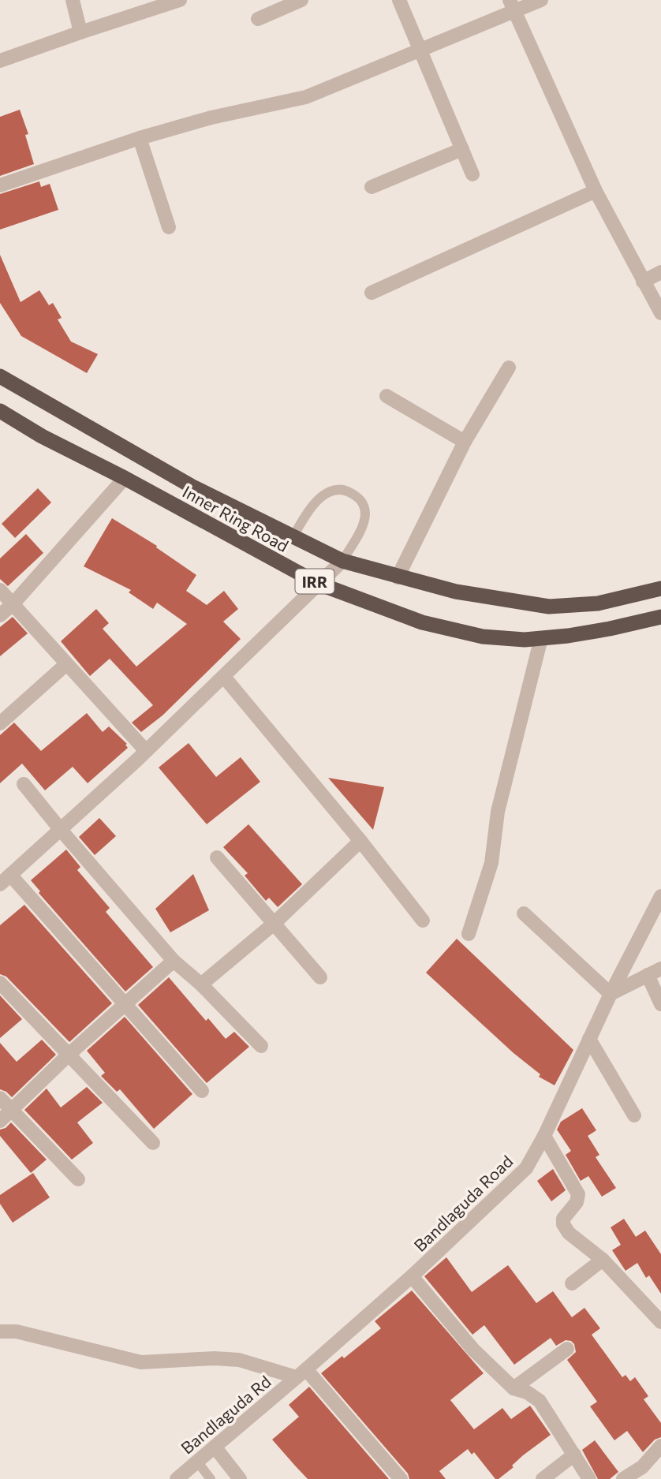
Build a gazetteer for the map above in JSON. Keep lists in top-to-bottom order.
{
  "streets": {
    "highway": ["Inner Ring Road", "IRR"],
    "street": ["Bandlaguda Road", "Bandlaguda Rd"]
  },
  "crossings": [
    ["Bandlaguda Road", "Bandlaguda Rd"]
  ]
}
